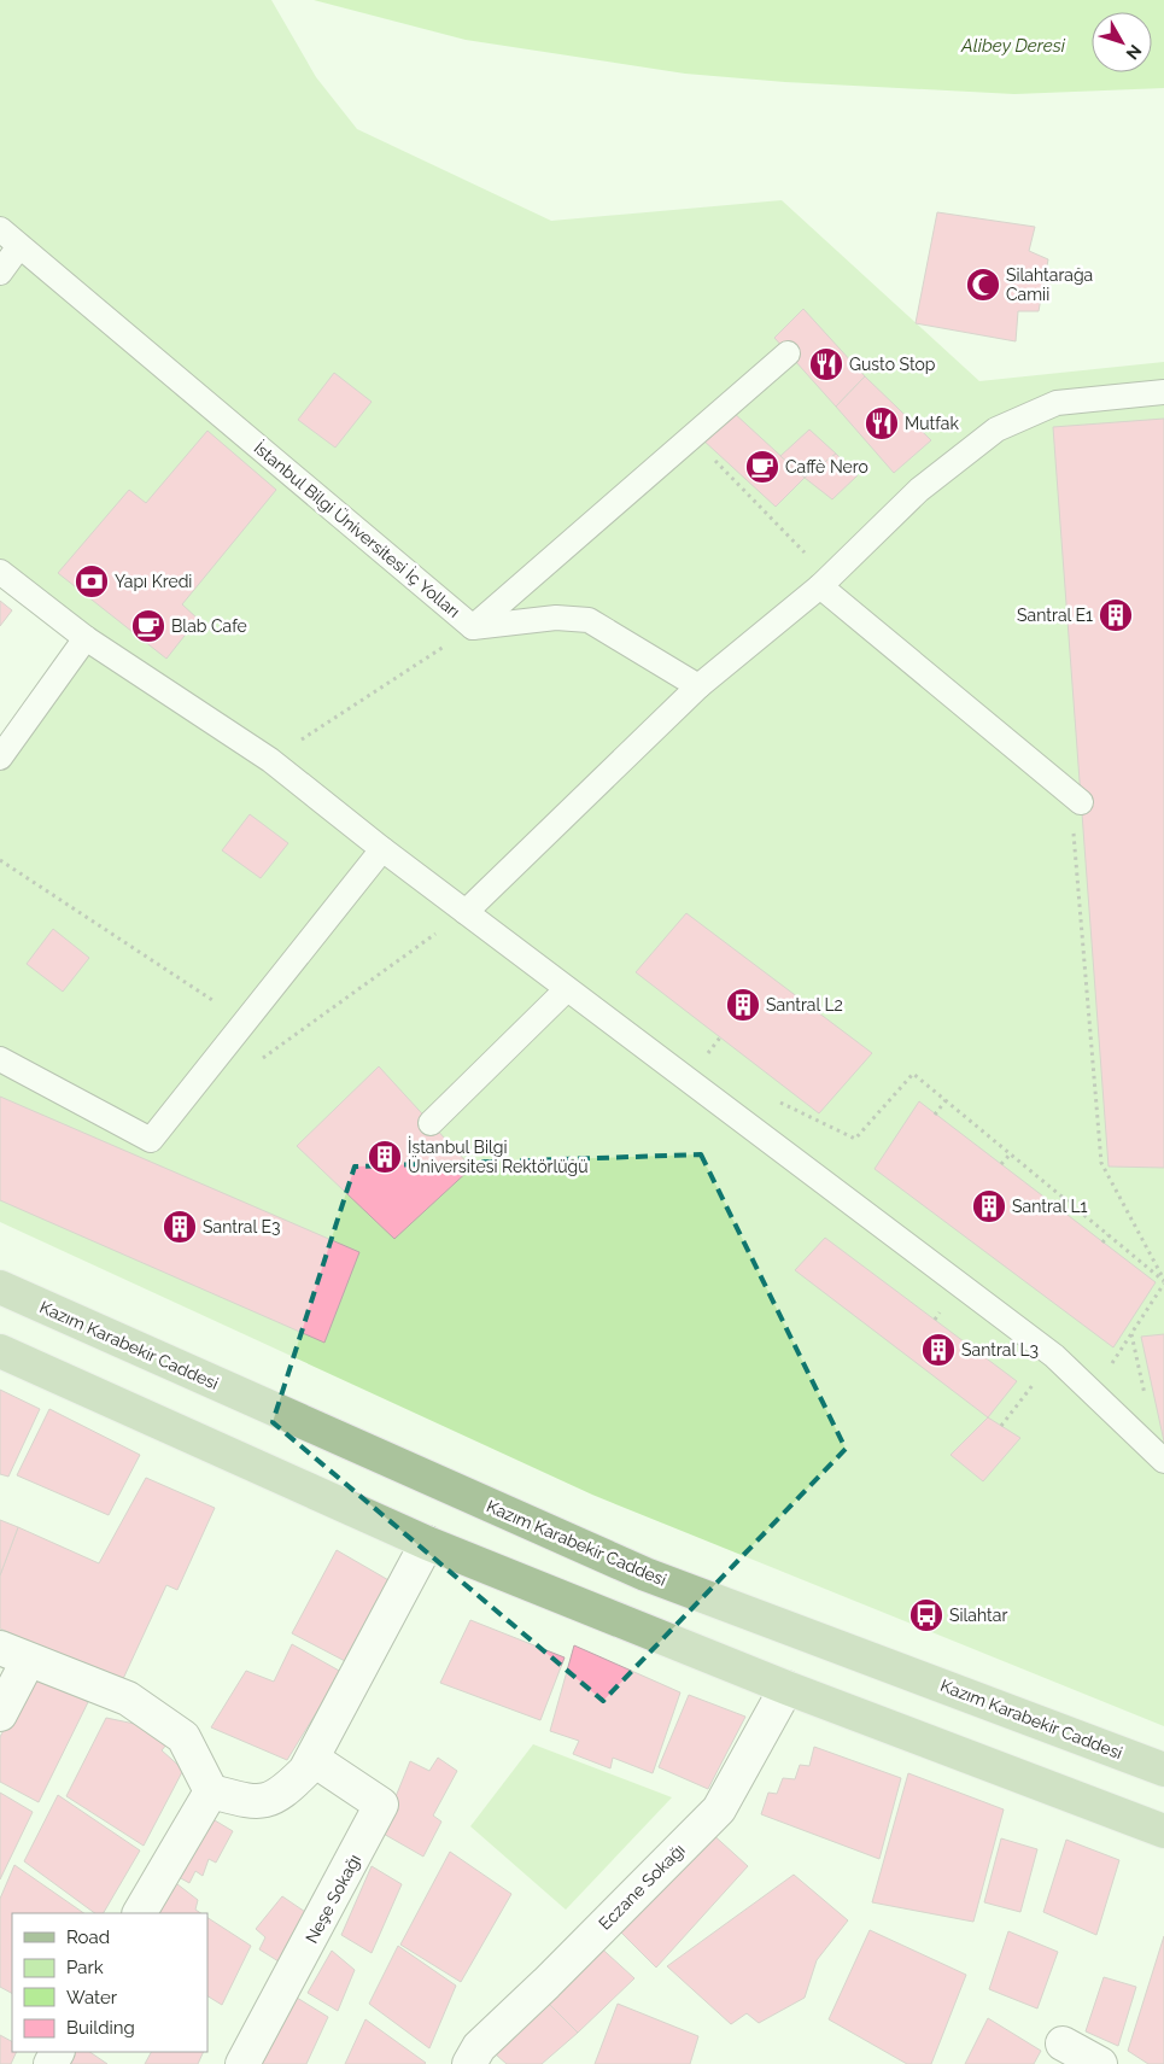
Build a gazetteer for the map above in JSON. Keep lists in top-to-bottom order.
{
  "streets": {
    "main road": ["Kazım Karabekir Caddesi"],
    "street": ["Eczane Sokağı", "Neşe Sokağı"],
    "lane": ["İstanbul Bilgi Üniversitesi İç Yolları"]
  },
  "water": ["Alibey Deresi"],
  "places": {
    "mosque": ["Silahtarağa Camii"],
    "restaurant": ["Gusto Stop", "Mutfak"],
    "cafe": ["Caffè Nero", "Blab Cafe"],
    "bank": ["Yapı Kredi"],
    "building": [
      "Santral E1",
      "Santral L2",
      "İstanbul Bilgi Üniversitesi Rektörlüğü",
      "Santral L1",
      "Santral E3",
      "Santral L3"
    ],
    "bus stop": ["Silahtar"]
  },
  "legend": [
    "Road",
    "Park",
    "Water",
    "Building"
  ],
  "north": "bottom right"
}
